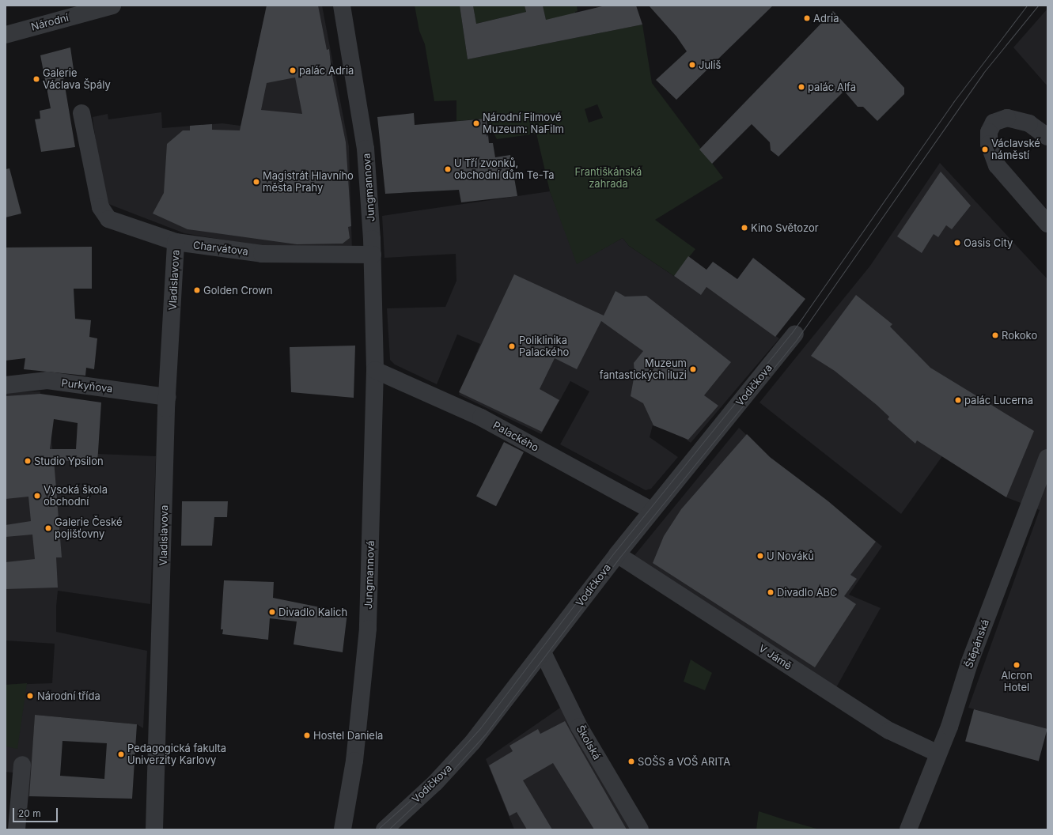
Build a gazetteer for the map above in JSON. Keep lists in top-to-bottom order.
{
  "streets": {
    "street": [
      "Národní",
      "Jungmannova",
      "Charvátova",
      "Vladislavova",
      "Vodičkova",
      "Purkyňova",
      "Palackého",
      "Jungmannová",
      "Štěpánská",
      "V Jámě",
      "Školská"
    ]
  },
  "crossings": [
    ["Jungmannova", "Charvátova"],
    ["Jungmannova", "Palackého"],
    ["Jungmannova", "Jungmannová"],
    ["Charvátova", "Vladislavova"],
    ["Vladislavova", "Purkyňova"],
    ["Vodičkova", "Palackého"],
    ["Vodičkova", "V Jámě"],
    ["Vodičkova", "Školská"],
    ["Palackého", "Jungmannová"],
    ["Štěpánská", "V Jámě"]
  ],
  "parks": ["Františkánská zahrada"],
  "places": [
    "Adria",
    "Juliš",
    "palác Adria",
    "Galerie Václava Špály",
    "palác Alfa",
    "Národní Filmové Muzeum: NaFilm",
    "Václavské náměstí",
    "U Tří zvonků, obchodní dům Te-Ta",
    "Magistrát Hlavního města Prahy",
    "Kino Světozor",
    "Oasis City",
    "Golden Crown",
    "Rokoko",
    "Poliklinika Palackého",
    "Muzeum fantastických iluzi",
    "palác Lucerna",
    "Studio Ypsilon",
    "Vysoká škola obchodní",
    "Galerie České pojišťovny",
    "U Nováků",
    "Divadlo ABC",
    "Divadlo Kalich",
    "Alcron Hotel",
    "Národní třída",
    "Hostel Daniela",
    "Pedagogická fakulta Univerzity Karlovy",
    "SOŠS a VOŠ ARITA"
  ],
  "scale_bar": "20 m"
}
